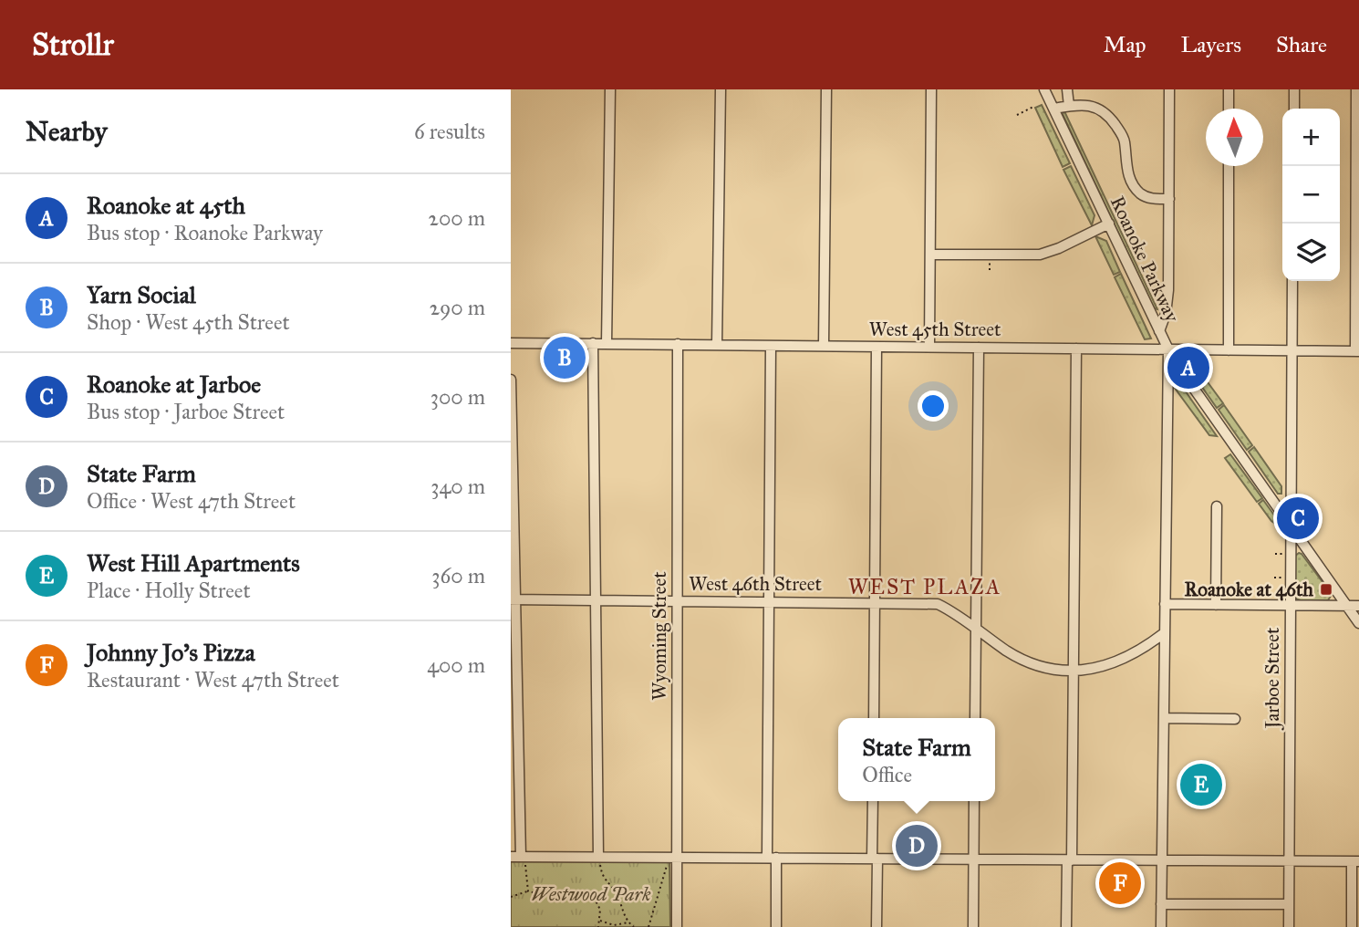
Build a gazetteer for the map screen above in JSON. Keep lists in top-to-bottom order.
{
  "streets": {
    "street": [
      "Roanoke Parkway",
      "West 45th Street",
      "West 46th Street",
      "Wyoming Street",
      "Jarboe Street"
    ]
  },
  "crossings": [
    ["Roanoke Parkway", "West 45th Street"],
    ["Roanoke Parkway", "Jarboe Street"],
    ["West 45th Street", "Wyoming Street"],
    ["West 45th Street", "Jarboe Street"],
    ["West 46th Street", "Wyoming Street"]
  ],
  "districts": ["WEST PLAZA"],
  "parks": ["Westwood Park"],
  "places": {
    "transit": ["Roanoke at 46th"]
  },
  "north": "top",
  "page": {
    "header": "Strollr",
    "nav": ["Map", "Layers", "Share"],
    "heading": ["Nearby", "6 results"],
    "map_buttons": ["+", "−"],
    "list": [
      {
        "mark": "A",
        "name": "Roanoke at 45th",
        "note": "Bus stop · Roanoke Parkway",
        "value": "200 m"
      },
      {
        "mark": "B",
        "name": "Yarn Social",
        "note": "Shop · West 45th Street",
        "value": "290 m"
      },
      {
        "mark": "C",
        "name": "Roanoke at Jarboe",
        "note": "Bus stop · Jarboe Street",
        "value": "300 m"
      },
      {
        "mark": "D",
        "name": "State Farm",
        "note": "Office · West 47th Street",
        "value": "340 m"
      },
      {
        "mark": "E",
        "name": "West Hill Apartments",
        "note": "Place · Holly Street",
        "value": "360 m"
      },
      {
        "mark": "F",
        "name": "Johnny Jo's Pizza",
        "note": "Restaurant · West 47th Street",
        "value": "400 m"
      }
    ],
    "pins": [
      "B",
      "A",
      "C",
      "E",
      "D",
      "F"
    ],
    "popup": ["State Farm", "Office"]
  }
}
